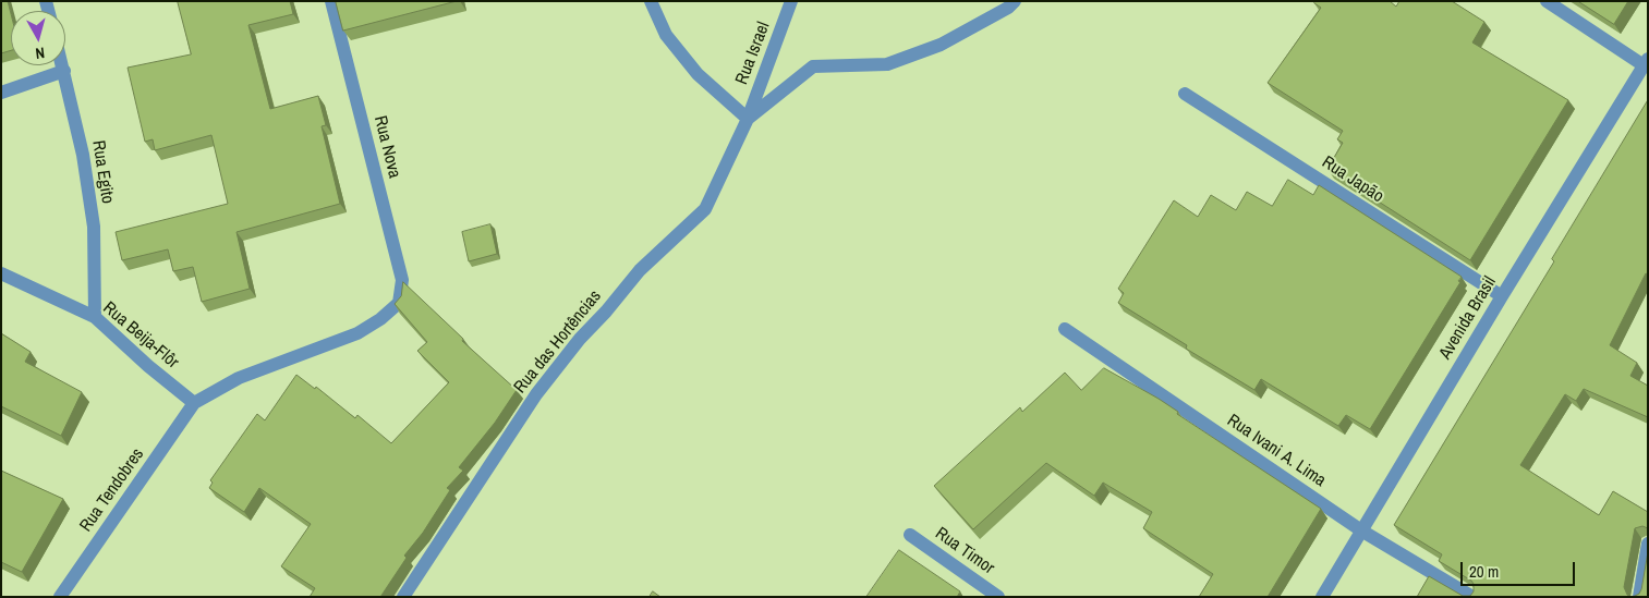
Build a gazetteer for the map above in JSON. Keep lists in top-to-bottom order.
{
  "streets": {
    "street": [
      "Rua Israel",
      "Rua Nova",
      "Rua Egito",
      "Rua Japão",
      "Avenida Brasil",
      "Rua Beija-Flôr",
      "Rua das Hortências",
      "Rua Ivani A. Lima",
      "Rua Tendobres",
      "Rua Timor"
    ]
  },
  "crossings": [
    ["Rua Israel", "Rua das Hortências"],
    ["Rua Nova", "Rua Beija-Flôr"],
    ["Rua Nova", "Rua Tendobres"],
    ["Rua Egito", "Rua Beija-Flôr"],
    ["Rua Japão", "Avenida Brasil"],
    ["Avenida Brasil", "Rua Ivani A. Lima"],
    ["Rua Beija-Flôr", "Rua Tendobres"]
  ],
  "scale_bar": "20 m",
  "north": "bottom"
}
